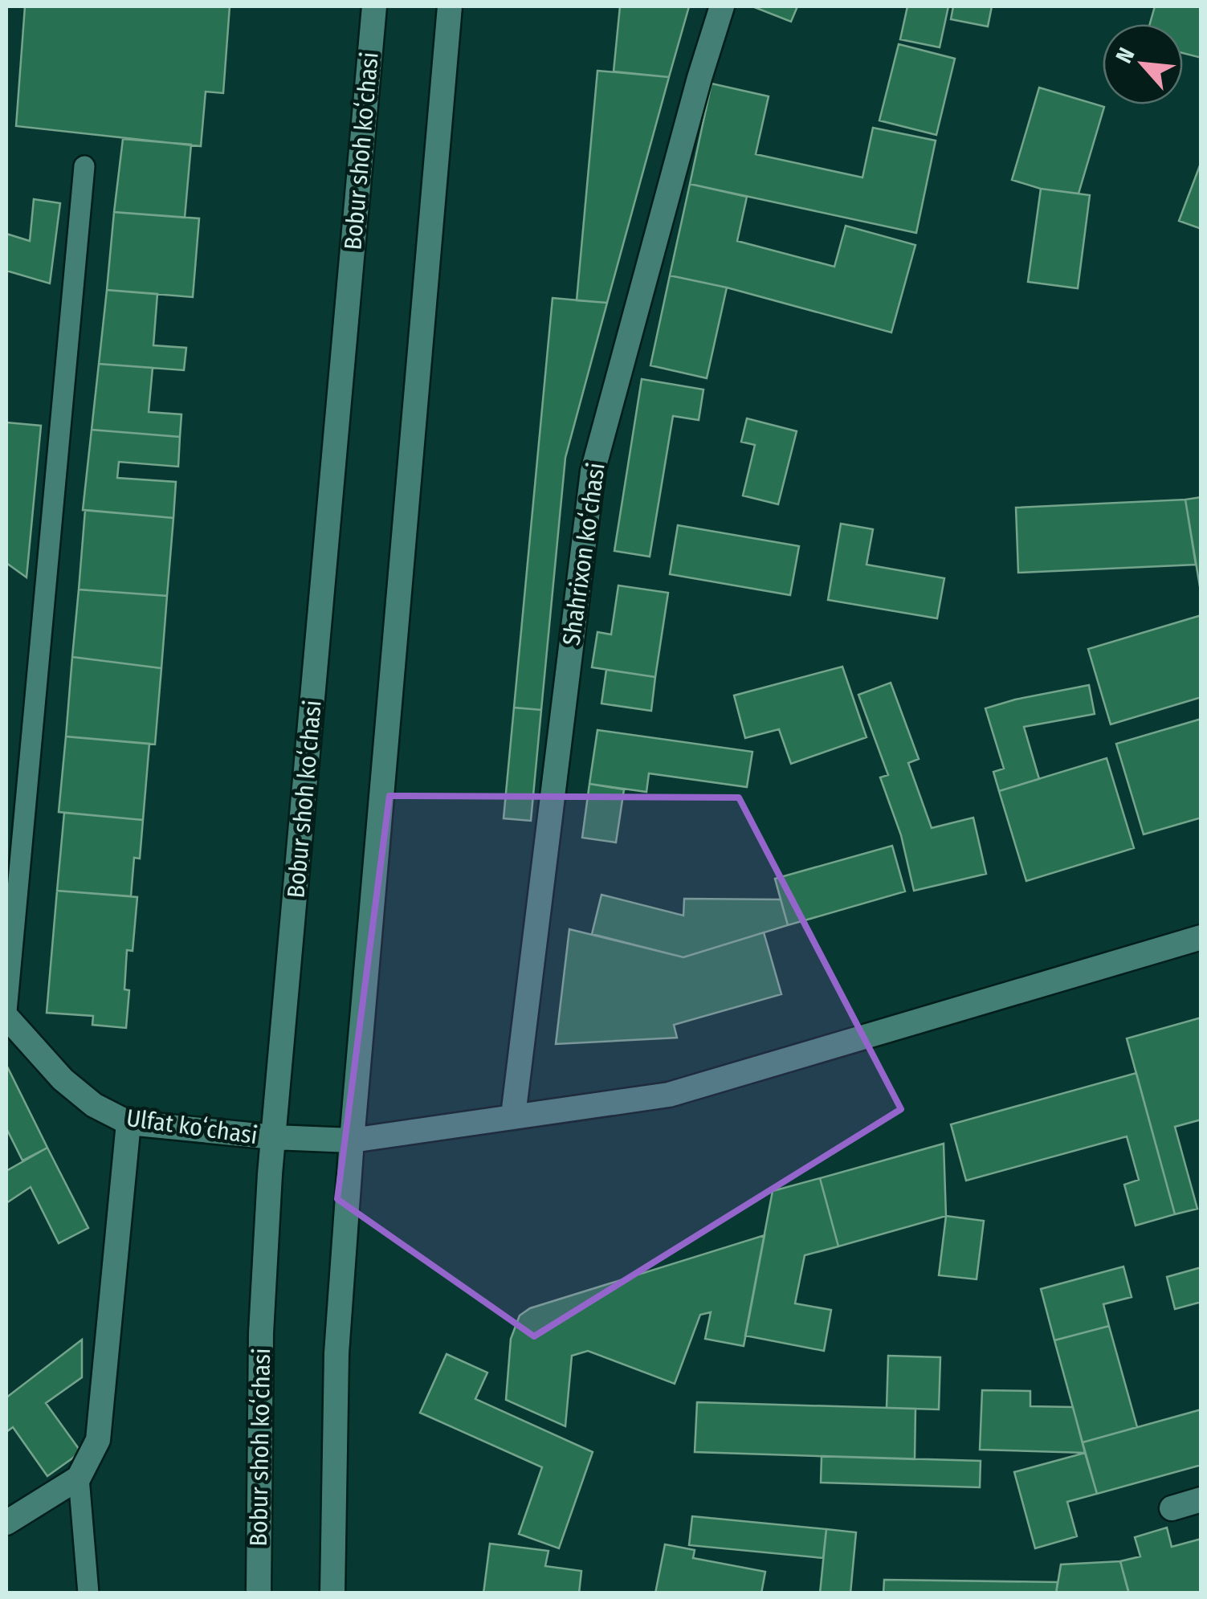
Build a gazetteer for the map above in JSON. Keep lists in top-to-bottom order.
{
  "streets": {
    "main road": ["Bobur shoh koʻchasi", "Shahrixon koʻchasi", "Ulfat koʻchasi"]
  },
  "crossings": [
    ["Bobur shoh koʻchasi", "Ulfat koʻchasi"],
    ["Shahrixon koʻchasi", "Ulfat koʻchasi"]
  ],
  "north": "top left"
}
